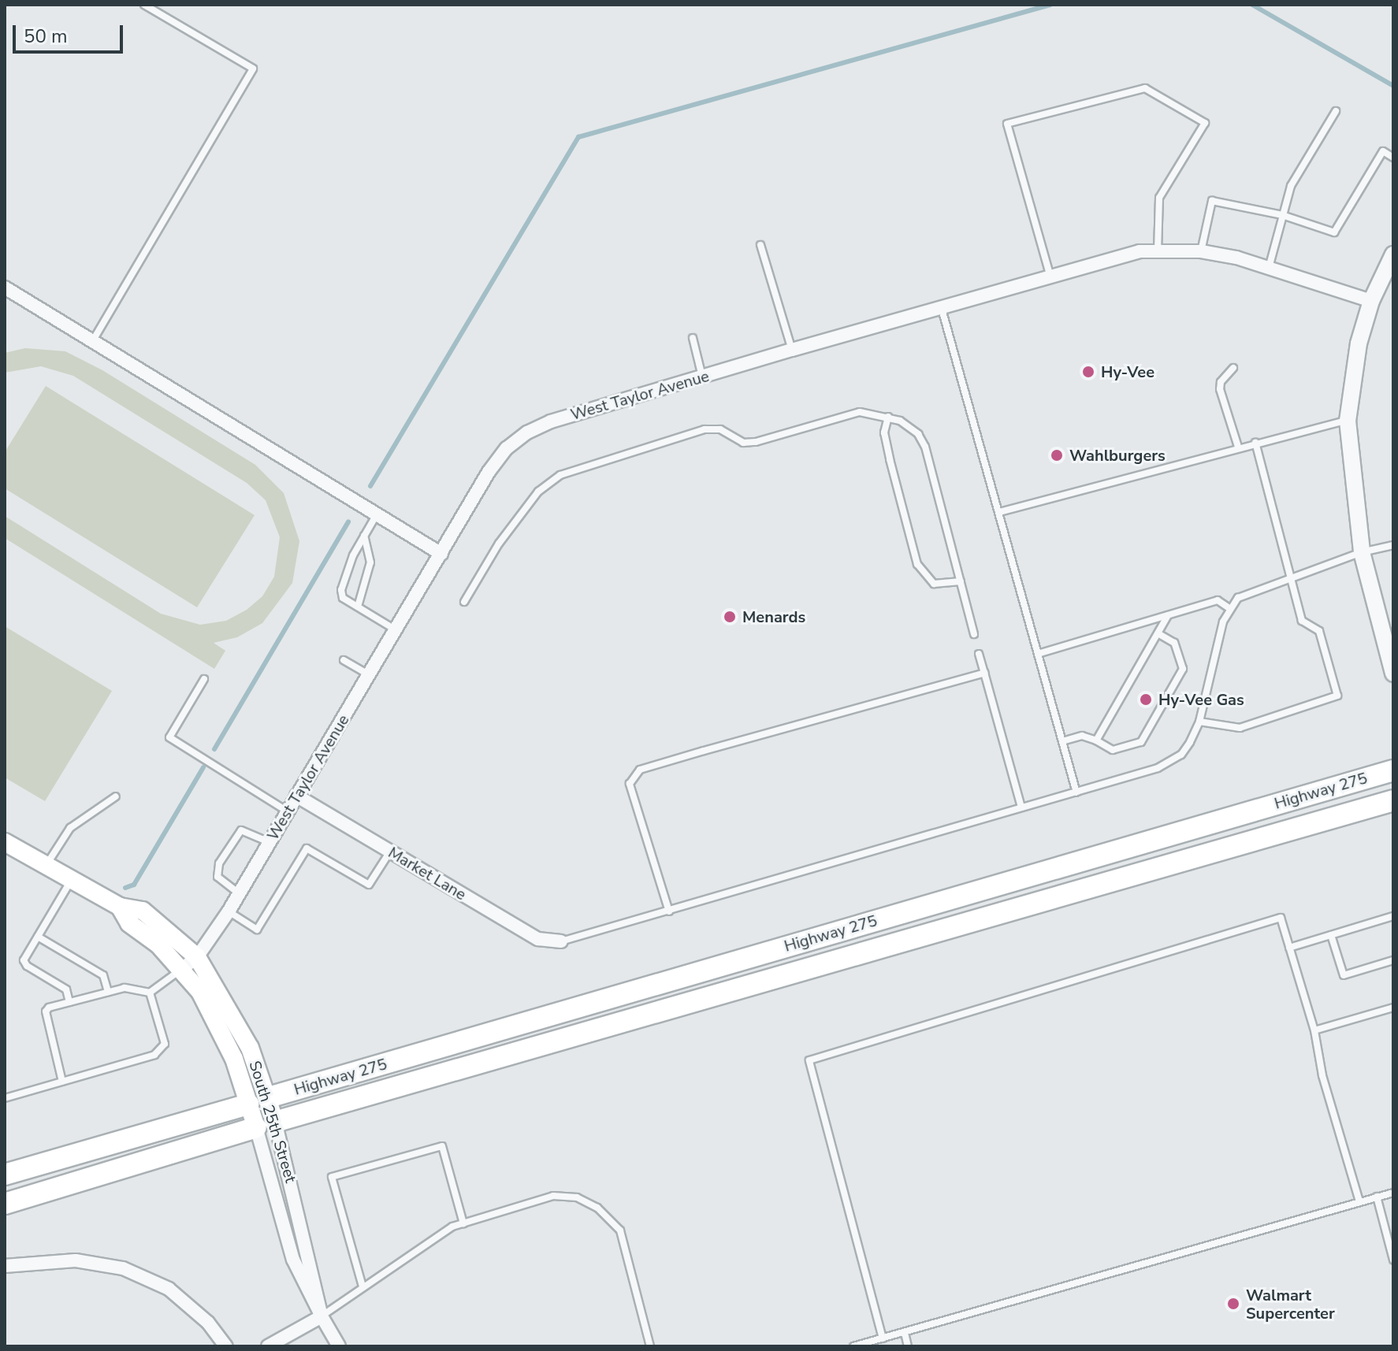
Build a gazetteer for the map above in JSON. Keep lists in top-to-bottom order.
{
  "streets": {
    "highway": ["Highway 275"],
    "main road": ["South 25th Street"],
    "street": ["West Taylor Avenue", "Market Lane"]
  },
  "crossings": [
    ["West Taylor Avenue", "Market Lane"],
    ["West Taylor Avenue", "South 25th Street"],
    ["Highway 275", "South 25th Street"]
  ],
  "places": [
    "Hy-Vee",
    "Wahlburgers",
    "Menards",
    "Hy-Vee Gas",
    "Walmart Supercenter"
  ],
  "scale_bar": "50 m"
}
